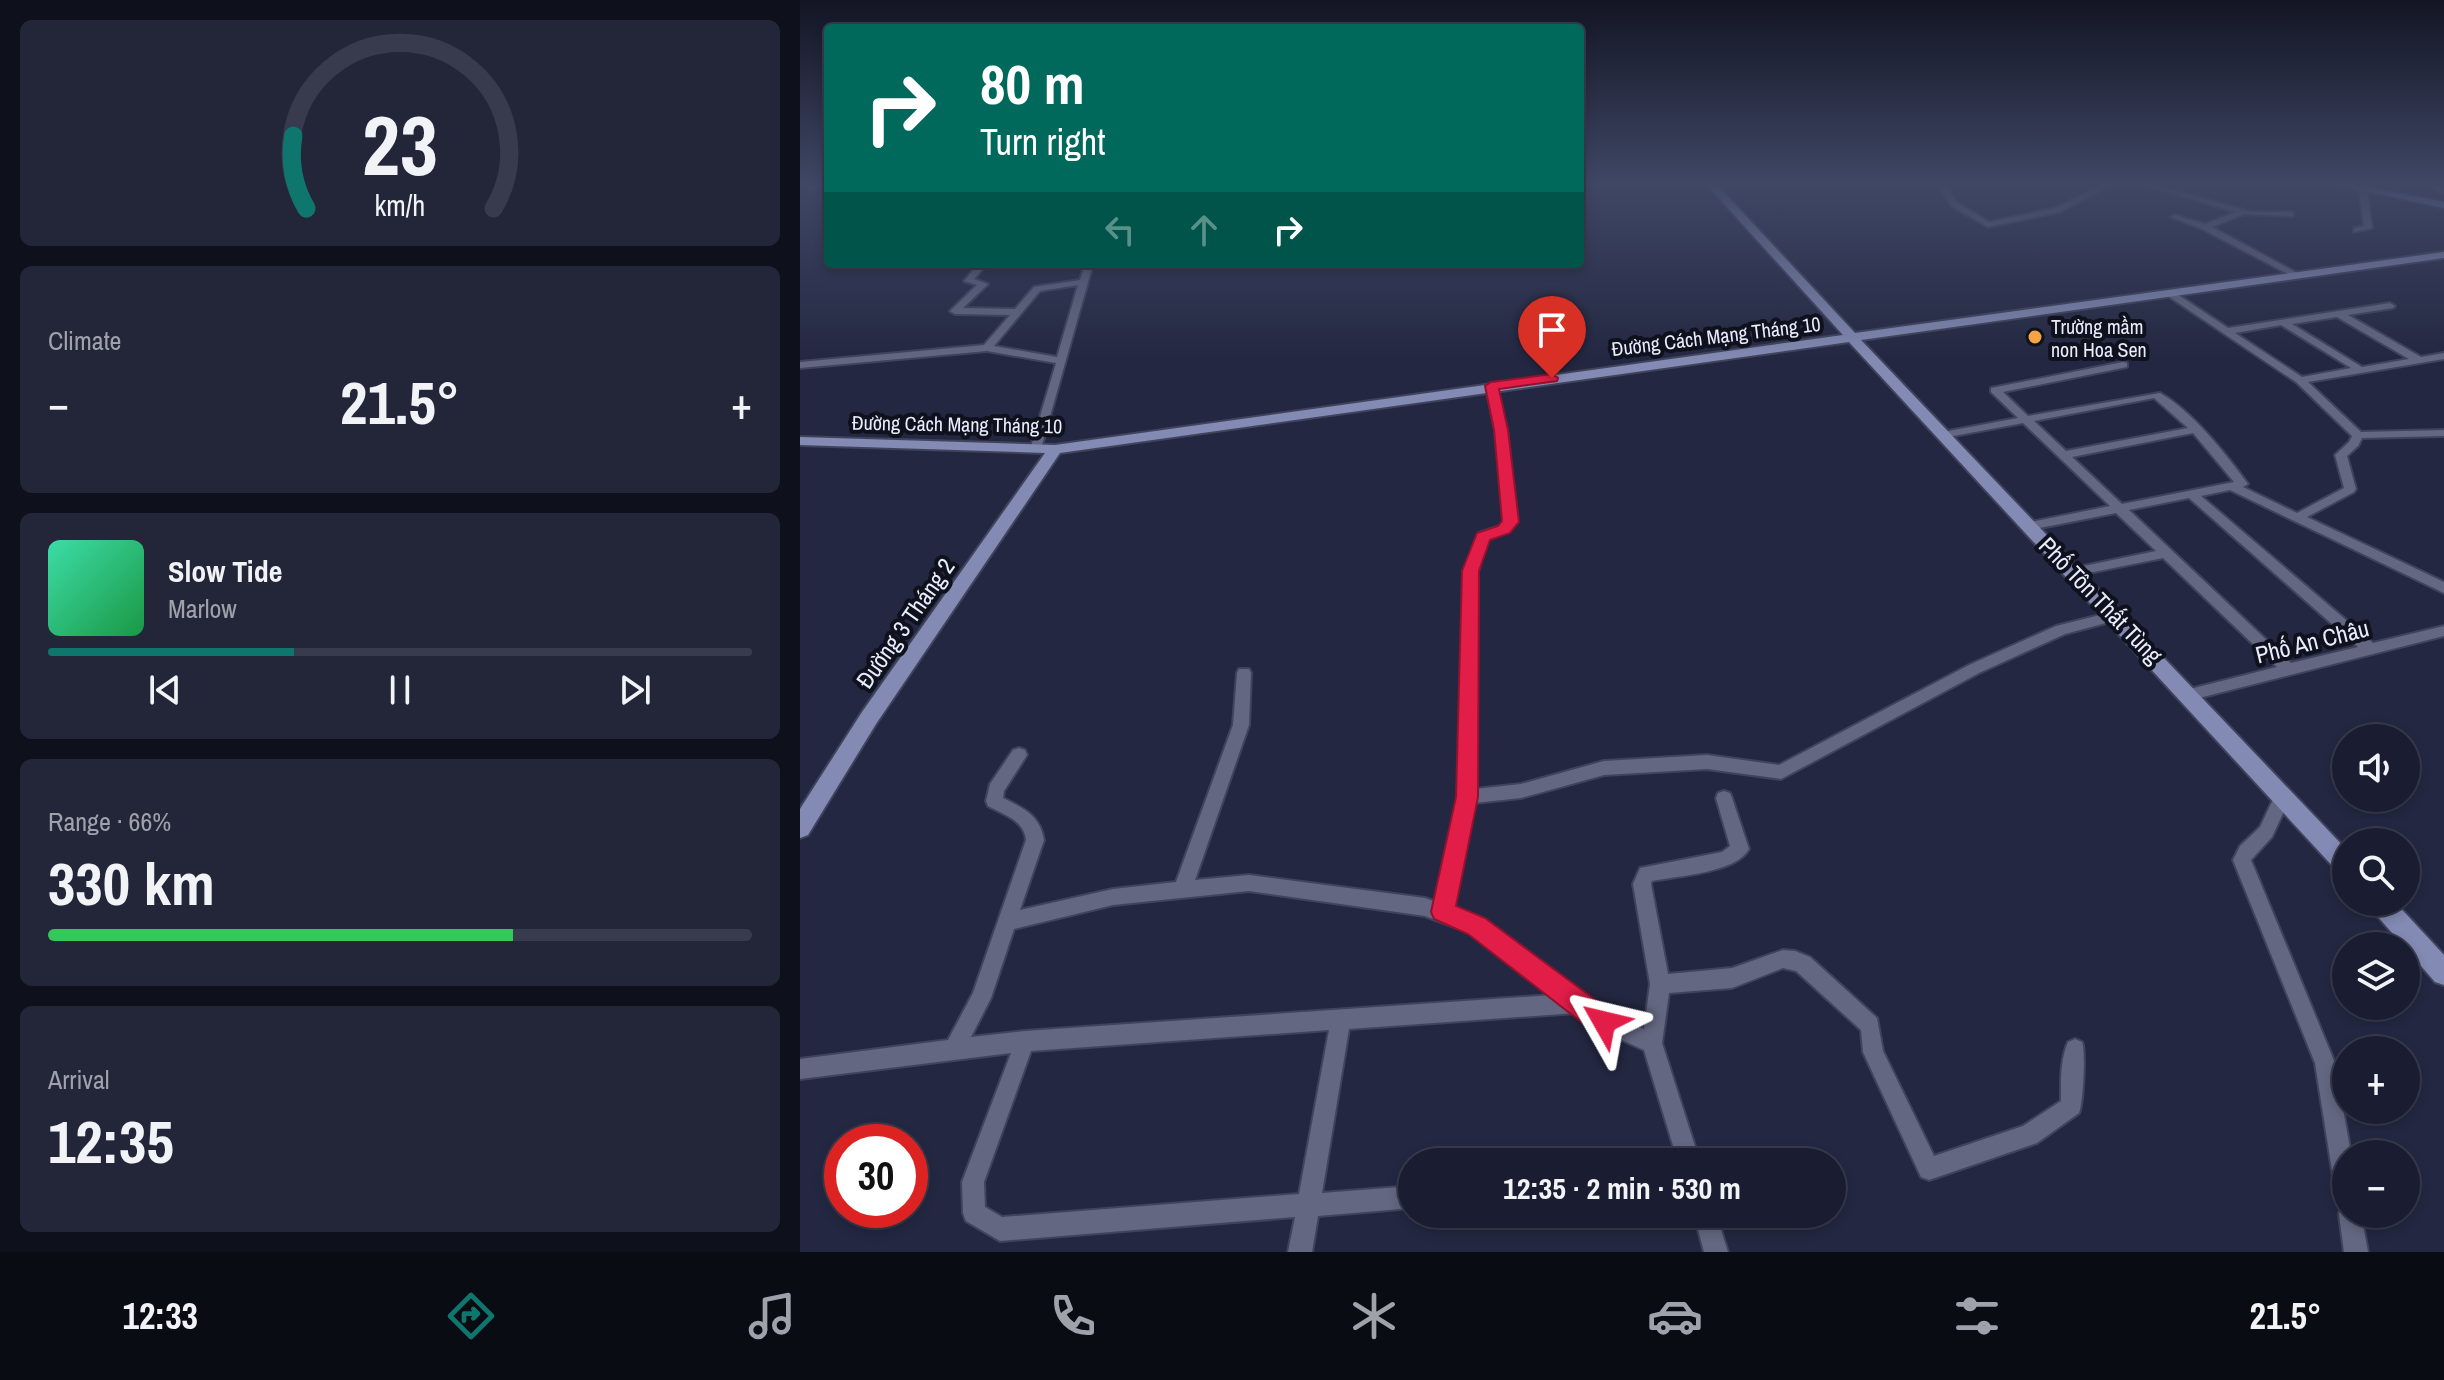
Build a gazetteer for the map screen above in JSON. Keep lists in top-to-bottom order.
{
  "streets": {
    "main road": ["Đường Cách Mạng Tháng 10", "Phố Tôn Thất Tùng", "Đường 3 Tháng 2"],
    "street": ["Phố An Châu"]
  },
  "crossings": [
    ["Đường Cách Mạng Tháng 10", "Phố Tôn Thất Tùng"],
    ["Đường Cách Mạng Tháng 10", "Đường 3 Tháng 2"],
    ["Phố Tôn Thất Tùng", "Phố An Châu"]
  ],
  "places": ["Trường mầm non Hoa Sen"],
  "page": {
    "turn": ["80 m", "Turn right"],
    "tile": [
      "Climate",
      ["Range · 66%", "330 km"],
      ["Arrival", "12:35"]
    ],
    "heat": ["−", "21.5°", "+"],
    "song": ["Slow Tide", "Marlow"],
    "map_buttons": ["+", "−"],
    "limit": "30",
    "trip": "12:35 · 2 min · 530 m",
    "tabs": ["12:33", "21.5°"],
    "gauge": ["23", "km/h"]
  }
}
